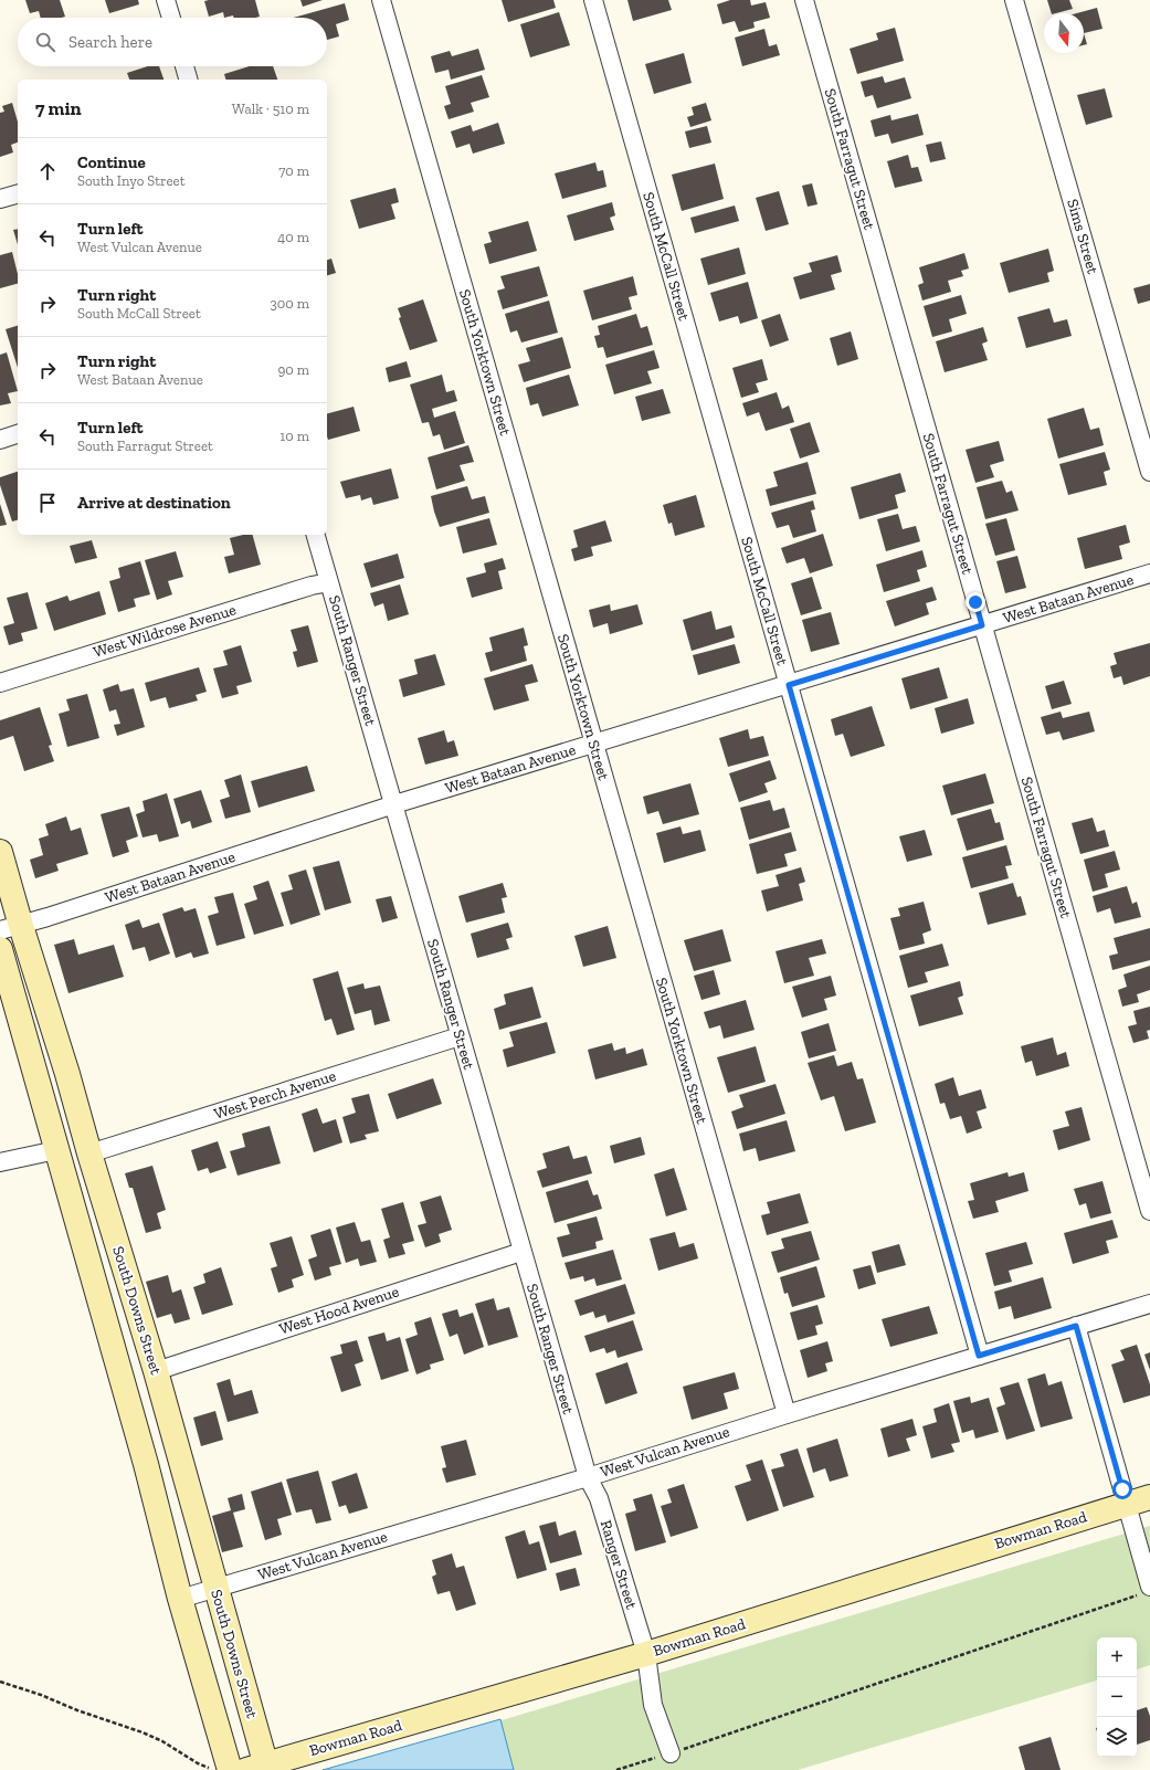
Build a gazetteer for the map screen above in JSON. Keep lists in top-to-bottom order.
{
  "streets": {
    "main road": ["South Downs Street", "Bowman Road"],
    "street": [
      "South Farragut Street",
      "Sims Street",
      "South McCall Street",
      "South Yorktown Street",
      "West Bataan Avenue",
      "West Wildrose Avenue",
      "South Ranger Street",
      "West Perch Avenue",
      "West Hood Avenue",
      "West Vulcan Avenue",
      "Ranger Street"
    ]
  },
  "crossings": [
    ["South Farragut Street", "West Bataan Avenue"],
    ["South McCall Street", "West Bataan Avenue"],
    ["South McCall Street", "West Vulcan Avenue"],
    ["South Yorktown Street", "West Bataan Avenue"],
    ["South Yorktown Street", "West Vulcan Avenue"],
    ["West Bataan Avenue", "South Ranger Street"],
    ["West Bataan Avenue", "South Downs Street"],
    ["West Wildrose Avenue", "South Ranger Street"],
    ["South Ranger Street", "West Perch Avenue"],
    ["South Ranger Street", "West Hood Avenue"],
    ["South Ranger Street", "West Vulcan Avenue"],
    ["South Ranger Street", "Ranger Street"],
    ["West Perch Avenue", "South Downs Street"],
    ["South Downs Street", "West Hood Avenue"],
    ["South Downs Street", "West Vulcan Avenue"],
    ["South Downs Street", "Bowman Road"],
    ["West Vulcan Avenue", "Ranger Street"],
    ["Bowman Road", "Ranger Street"]
  ],
  "north": "bottom",
  "page": {
    "search": "Search here",
    "heading": ["7 min", "Walk · 510 m"],
    "list": [
      ["Continue", "South Inyo Street", "70 m"],
      ["Turn left", "West Vulcan Avenue", "40 m"],
      ["Turn right", "South McCall Street", "300 m"],
      ["Turn right", "West Bataan Avenue", "90 m"],
      ["Turn left", "South Farragut Street", "10 m"],
      "Arrive at destination"
    ],
    "map_buttons": ["+", "−"]
  }
}
